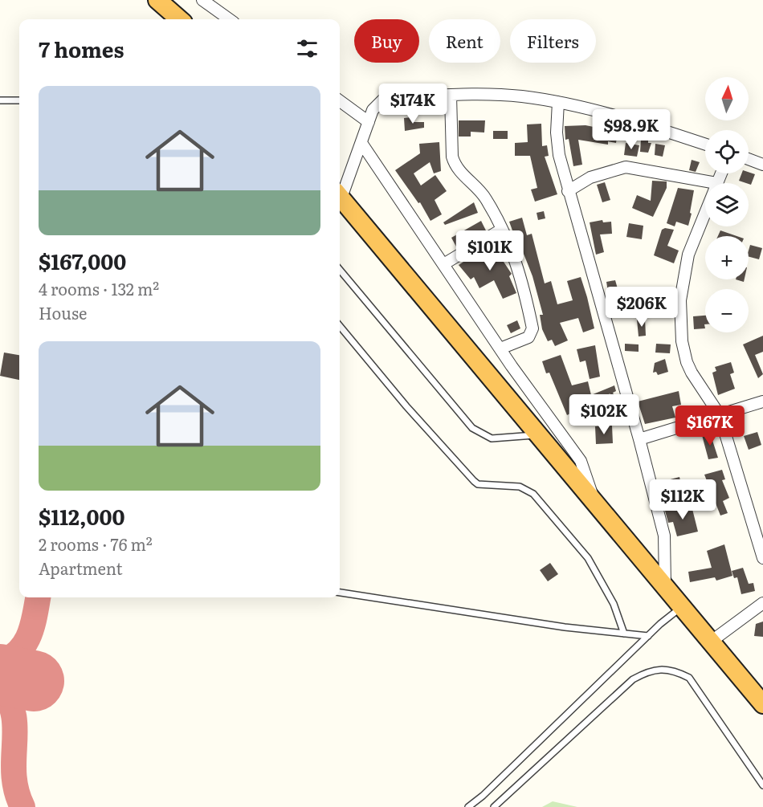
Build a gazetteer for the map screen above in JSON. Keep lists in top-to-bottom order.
{
  "north": "top",
  "page": {
    "chip": ["Buy", "Rent", "Filters"],
    "heading": "7 homes",
    "map_buttons": ["+", "−"],
    "list": [
      {
        "name": "$167,000",
        "note": "4 rooms · 132 m² · House"
      },
      {
        "name": "$112,000",
        "note": "2 rooms · 76 m² · Apartment"
      }
    ],
    "price": [
      "$174K",
      "$98.9K",
      "$101K",
      "$206K",
      "$102K",
      "$167K",
      "$112K"
    ]
  }
}
